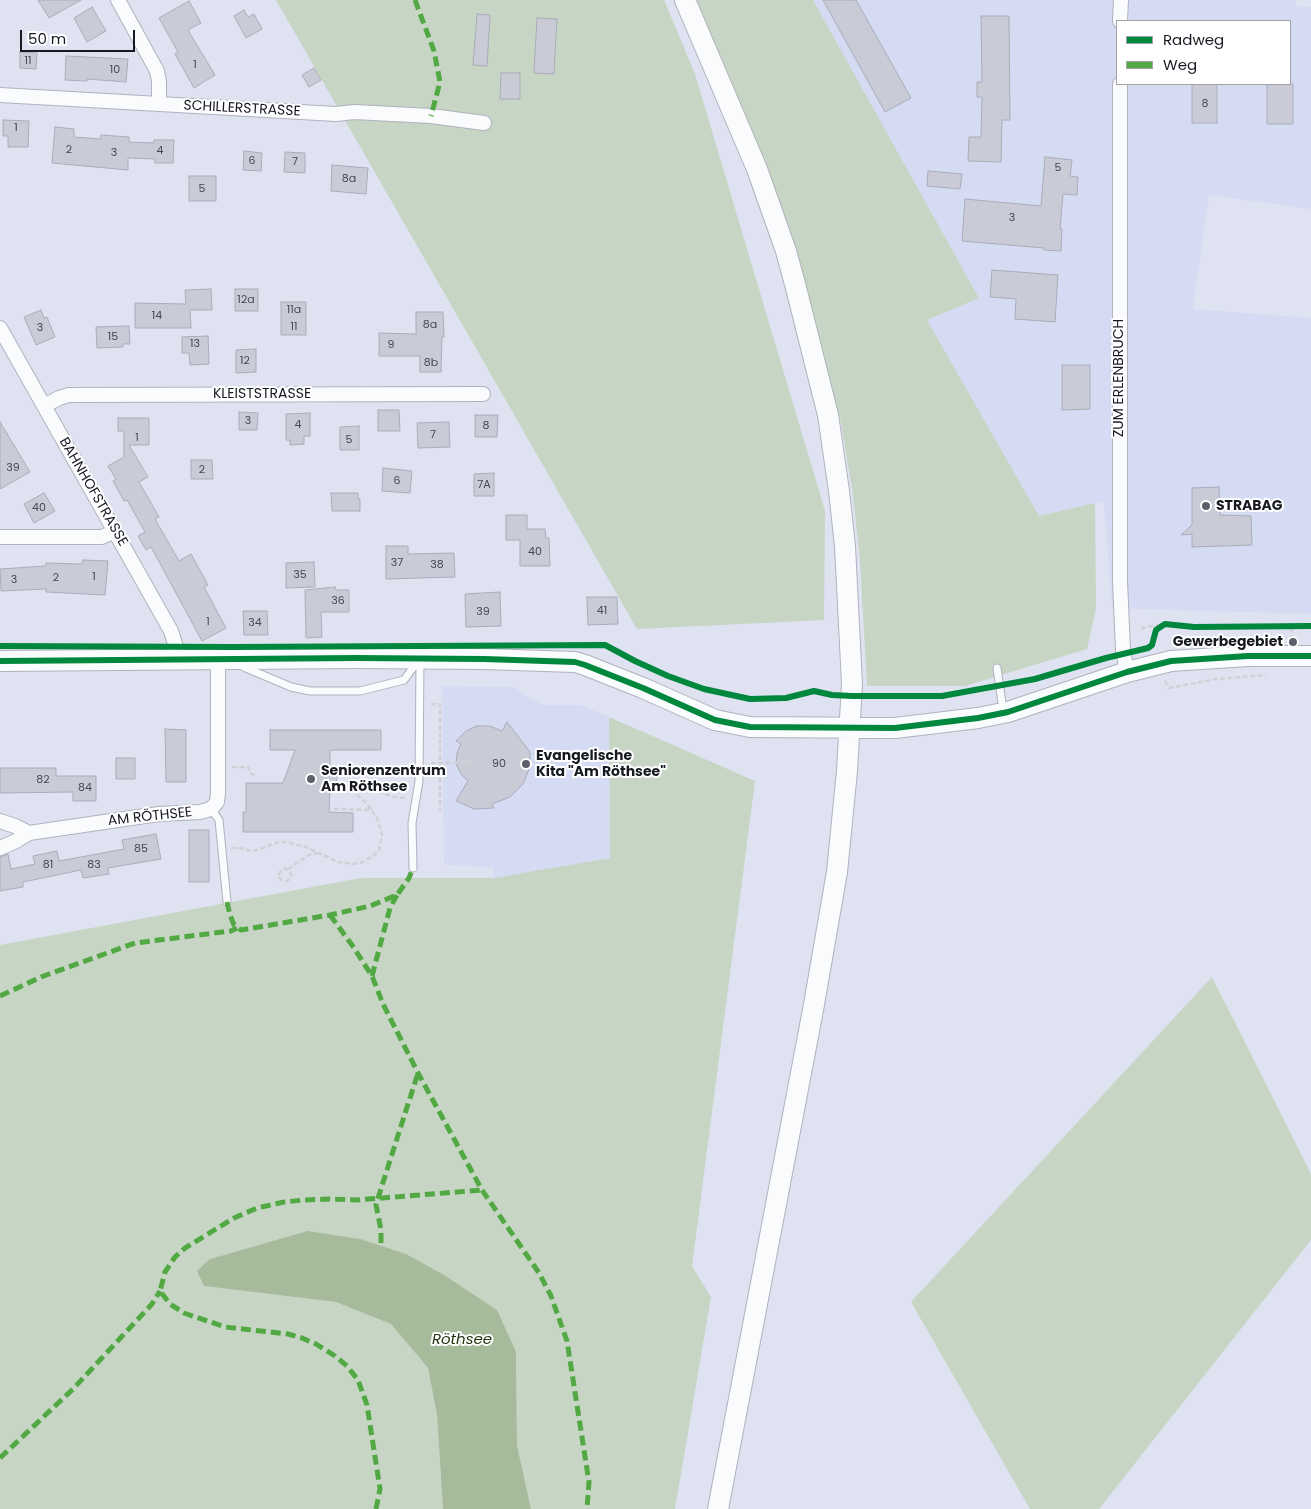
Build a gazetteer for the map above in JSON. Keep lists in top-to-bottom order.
{
  "streets": {
    "street": [
      "SCHILLERSTRASSE",
      "ZUM ERLENBRUCH",
      "KLEISTSTRASSE",
      "BAHNHOFSTRASSE",
      "AM RÖTHSEE"
    ]
  },
  "crossings": [
    ["KLEISTSTRASSE", "BAHNHOFSTRASSE"]
  ],
  "water": ["Röthsee"],
  "places": [
    "STRABAG",
    "Gewerbegebiet",
    "Evangelische Kita \"Am Röthsee\"",
    "Seniorenzentrum Am Röthsee"
  ],
  "house_numbers": [
    "11",
    "1",
    "10",
    "8",
    "1",
    "2",
    "4",
    "3",
    "6",
    "7",
    "5",
    "8a",
    "5",
    "3",
    "12a",
    "11a",
    "14",
    "8a",
    "11",
    "3",
    "15",
    "13",
    "9",
    "12",
    "8b",
    "3",
    "4",
    "8",
    "7",
    "1",
    "5",
    "39",
    "2",
    "6",
    "7A",
    "40",
    "40",
    "37",
    "38",
    "35",
    "1",
    "2",
    "3",
    "36",
    "41",
    "39",
    "1",
    "34",
    "90",
    "82",
    "84",
    "85",
    "81",
    "83"
  ],
  "legend": ["Radweg", "Weg"],
  "scale_bar": "50 m"
}
